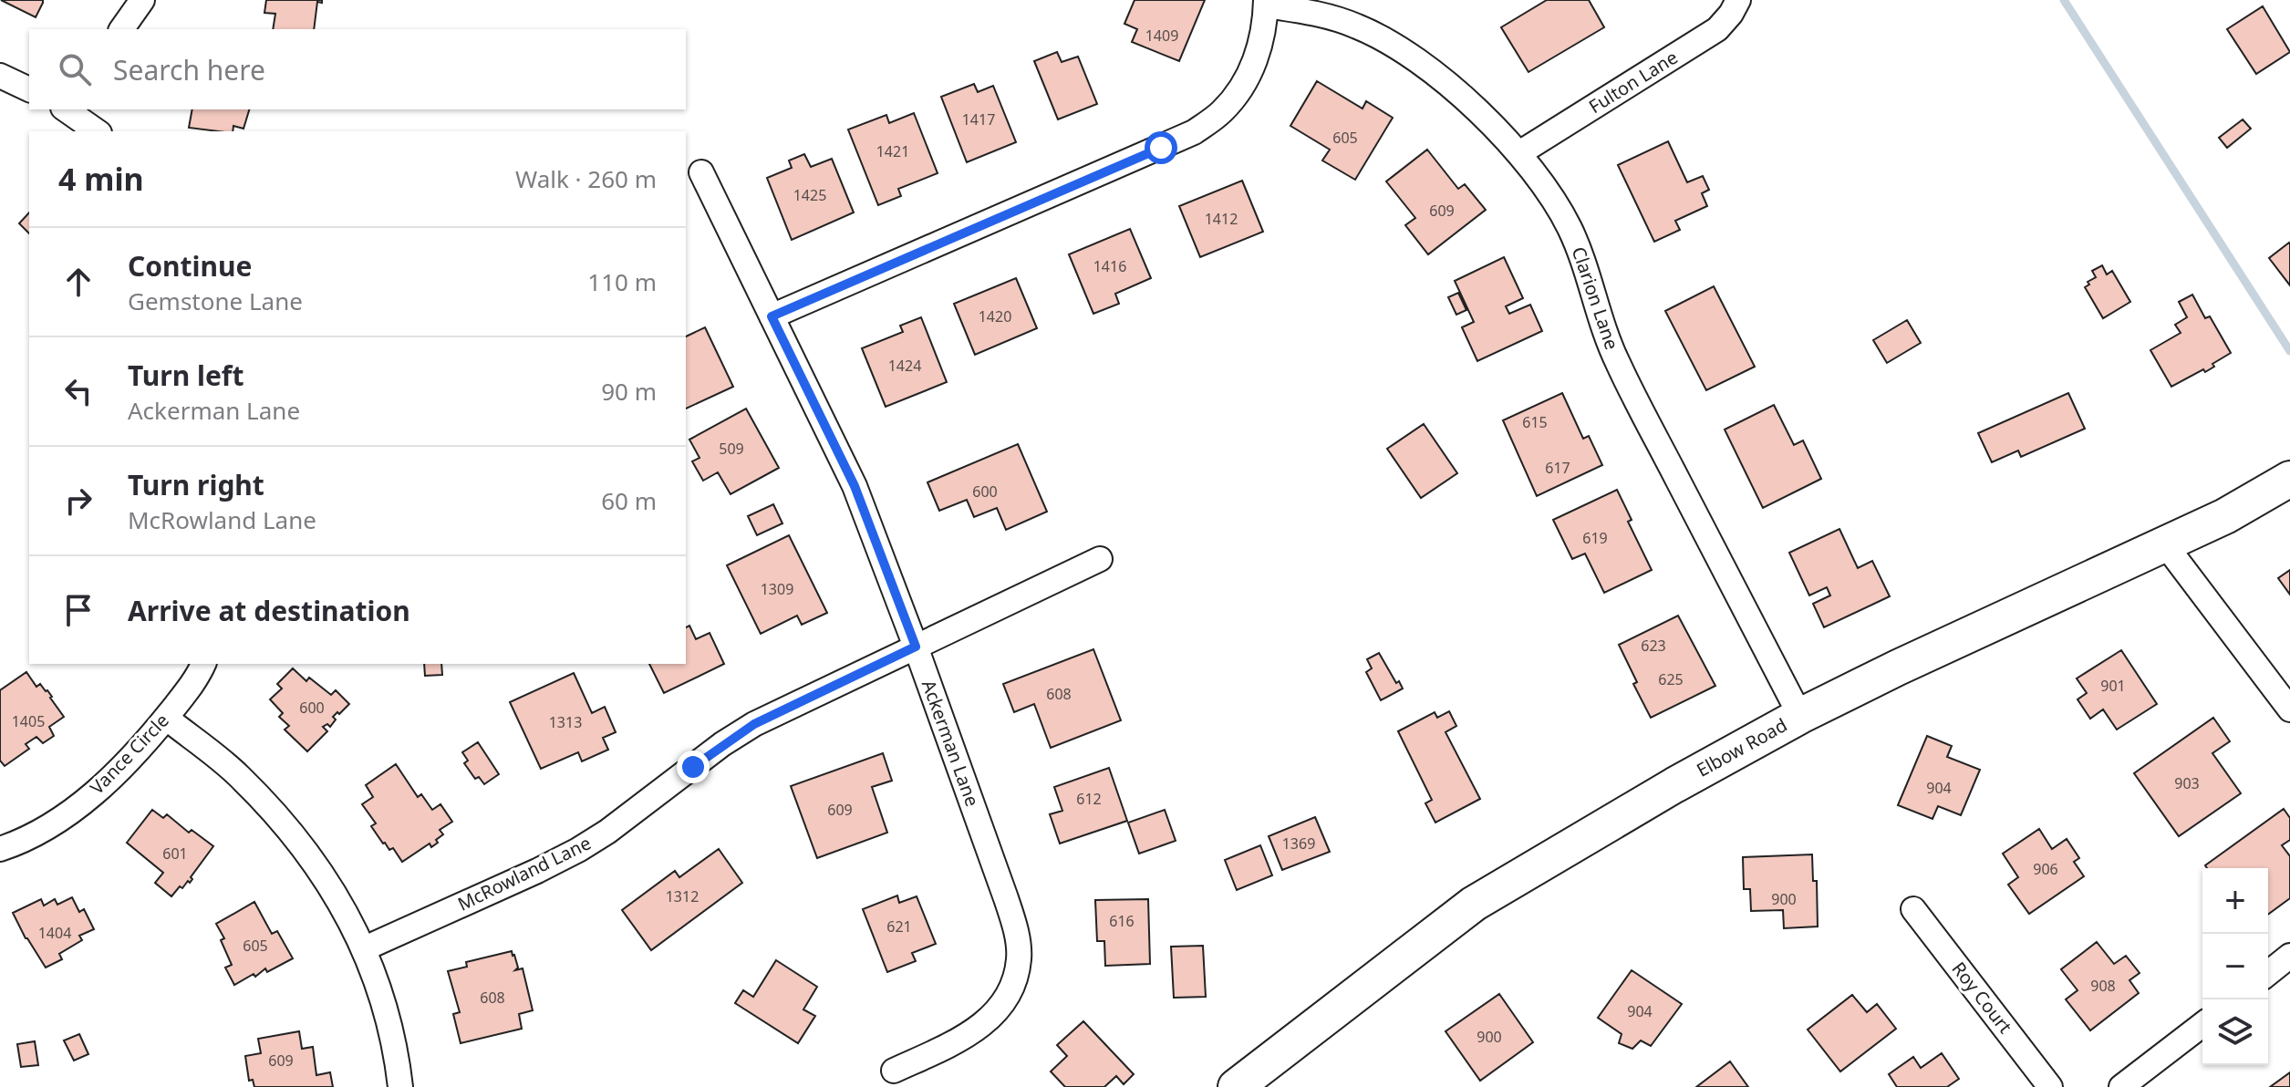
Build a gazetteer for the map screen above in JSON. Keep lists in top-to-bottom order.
{
  "streets": {
    "street": [
      "Fulton Lane",
      "Clarion Lane",
      "Ackerman Lane",
      "Elbow Road",
      "Vance Circle",
      "McRowland Lane",
      "Roy Court"
    ]
  },
  "crossings": [
    ["Fulton Lane", "Clarion Lane"],
    ["Clarion Lane", "Elbow Road"],
    ["Ackerman Lane", "McRowland Lane"]
  ],
  "house_numbers": [
    "1409",
    "1417",
    "605",
    "1421",
    "1425",
    "609",
    "1412",
    "1416",
    "1420",
    "1424",
    "615",
    "509",
    "617",
    "600",
    "619",
    "1309",
    "623",
    "625",
    "901",
    "608",
    "600",
    "1405",
    "1313",
    "903",
    "904",
    "612",
    "609",
    "1369",
    "601",
    "906",
    "1312",
    "900",
    "616",
    "621",
    "1404",
    "605",
    "908",
    "608",
    "904",
    "900",
    "609"
  ],
  "page": {
    "search": "Search here",
    "heading": ["4 min", "Walk · 260 m"],
    "list": [
      ["Continue", "Gemstone Lane", "110 m"],
      ["Turn left", "Ackerman Lane", "90 m"],
      ["Turn right", "McRowland Lane", "60 m"],
      "Arrive at destination"
    ],
    "map_buttons": ["+", "−"]
  }
}
